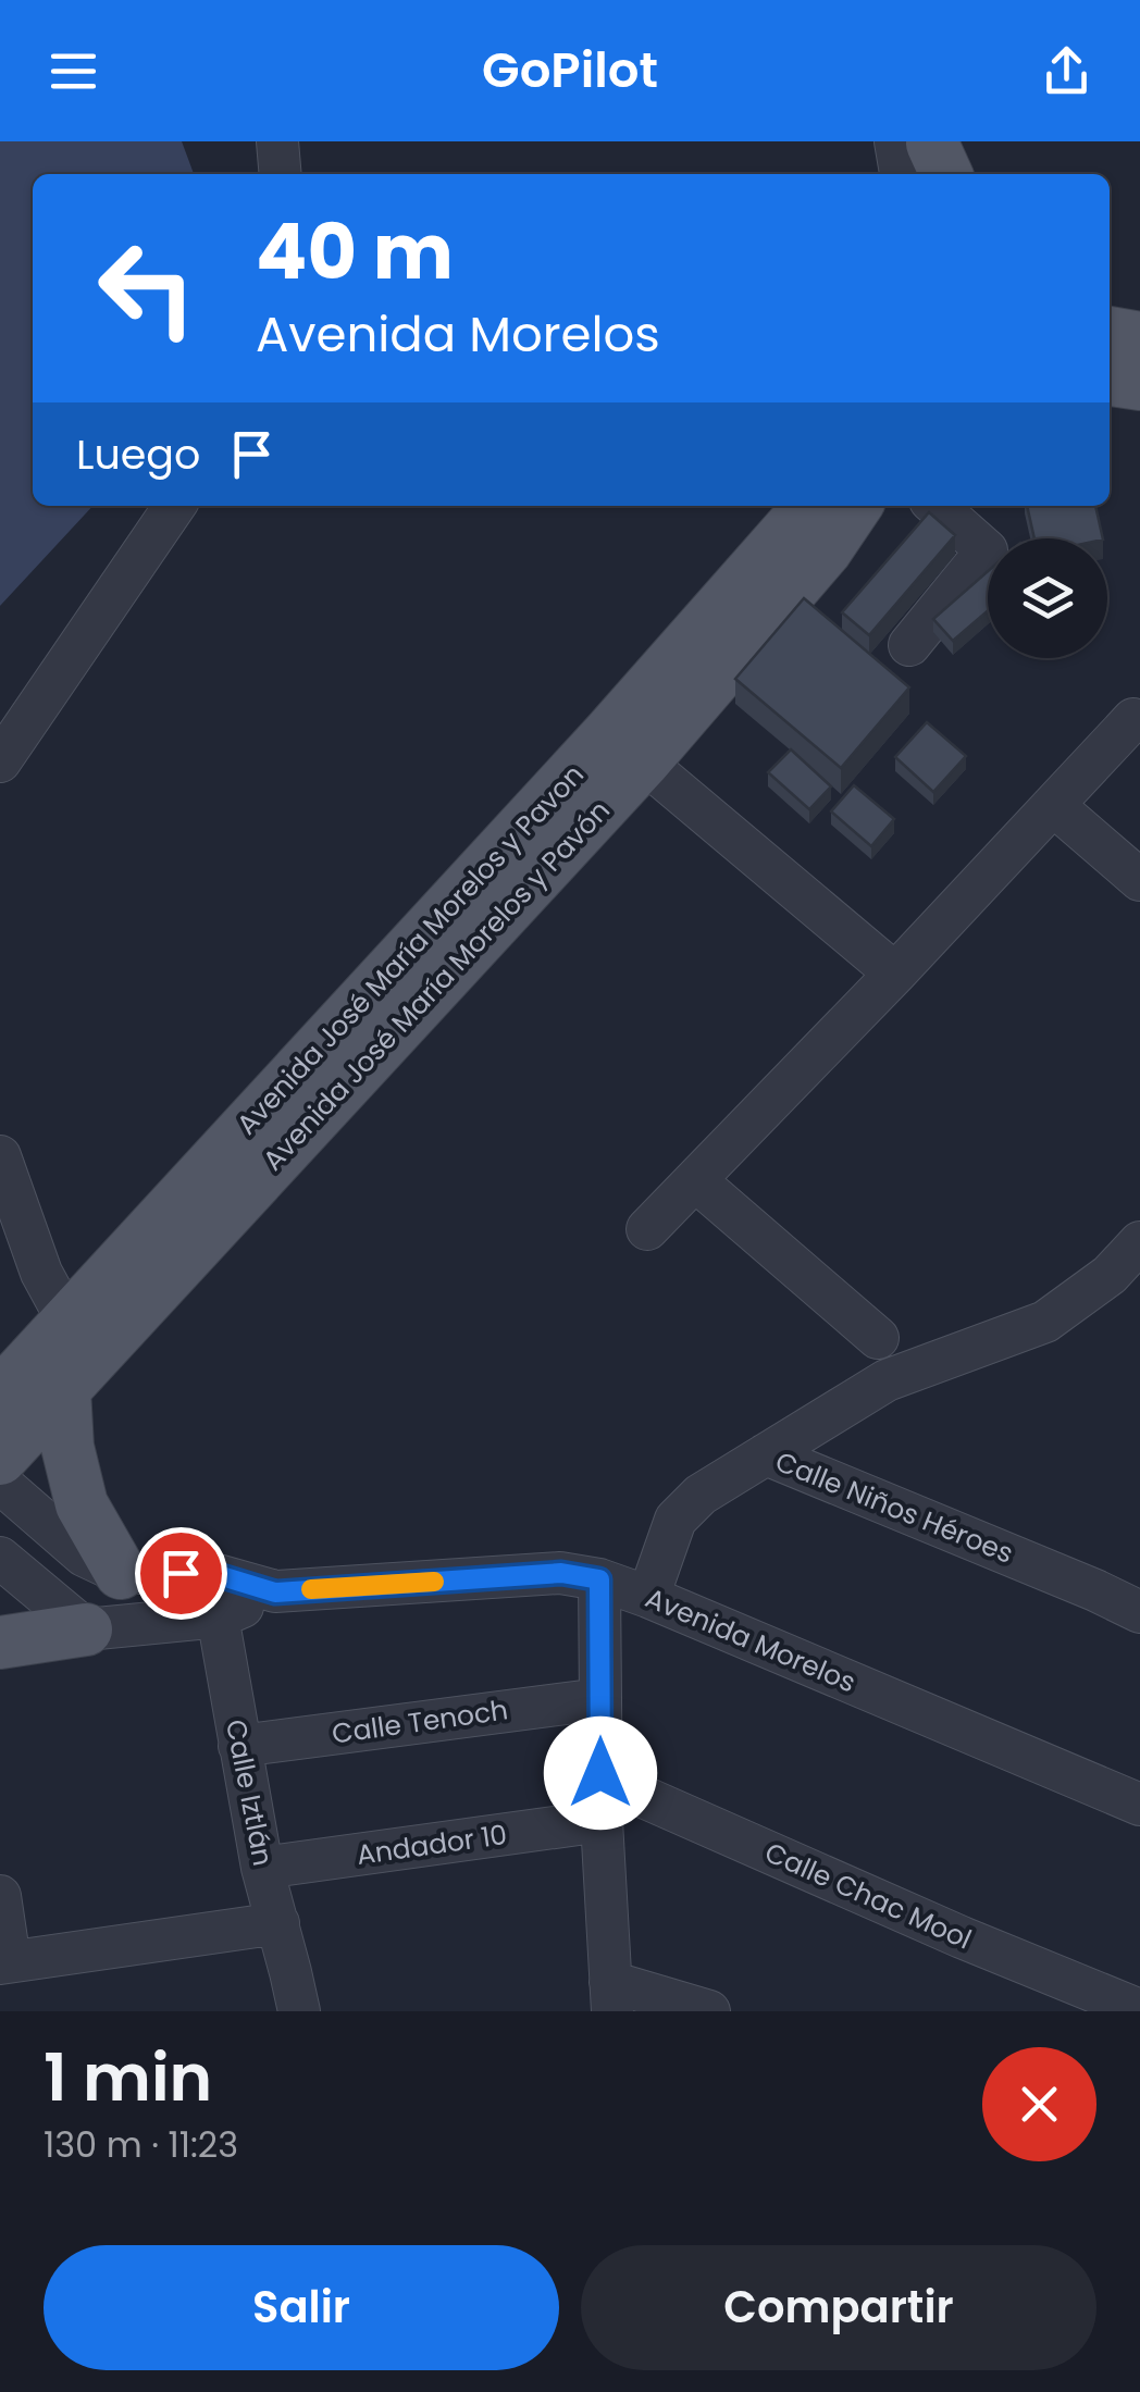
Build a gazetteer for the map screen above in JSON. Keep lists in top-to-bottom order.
{
  "streets": {
    "main road": ["Avenida José María Morelos y Pavon"],
    "street": [
      "Calle Niños Héroes",
      "Avenida Morelos",
      "Calle Tenoch",
      "Calle Iztlán",
      "Andador 10",
      "Calle Chac Mool"
    ]
  },
  "crossings": [
    ["Calle Niños Héroes", "Avenida Morelos"],
    ["Avenida Morelos", "Calle Iztlán"],
    ["Calle Tenoch", "Calle Iztlán"],
    ["Calle Iztlán", "Andador 10"]
  ],
  "page": {
    "header": "GoPilot",
    "turn": ["40 m", "Avenida Morelos"],
    "then": "Luego",
    "heading": ["1 min", "130 m · 11:23"],
    "buttons": ["Salir", "Compartir"]
  }
}
